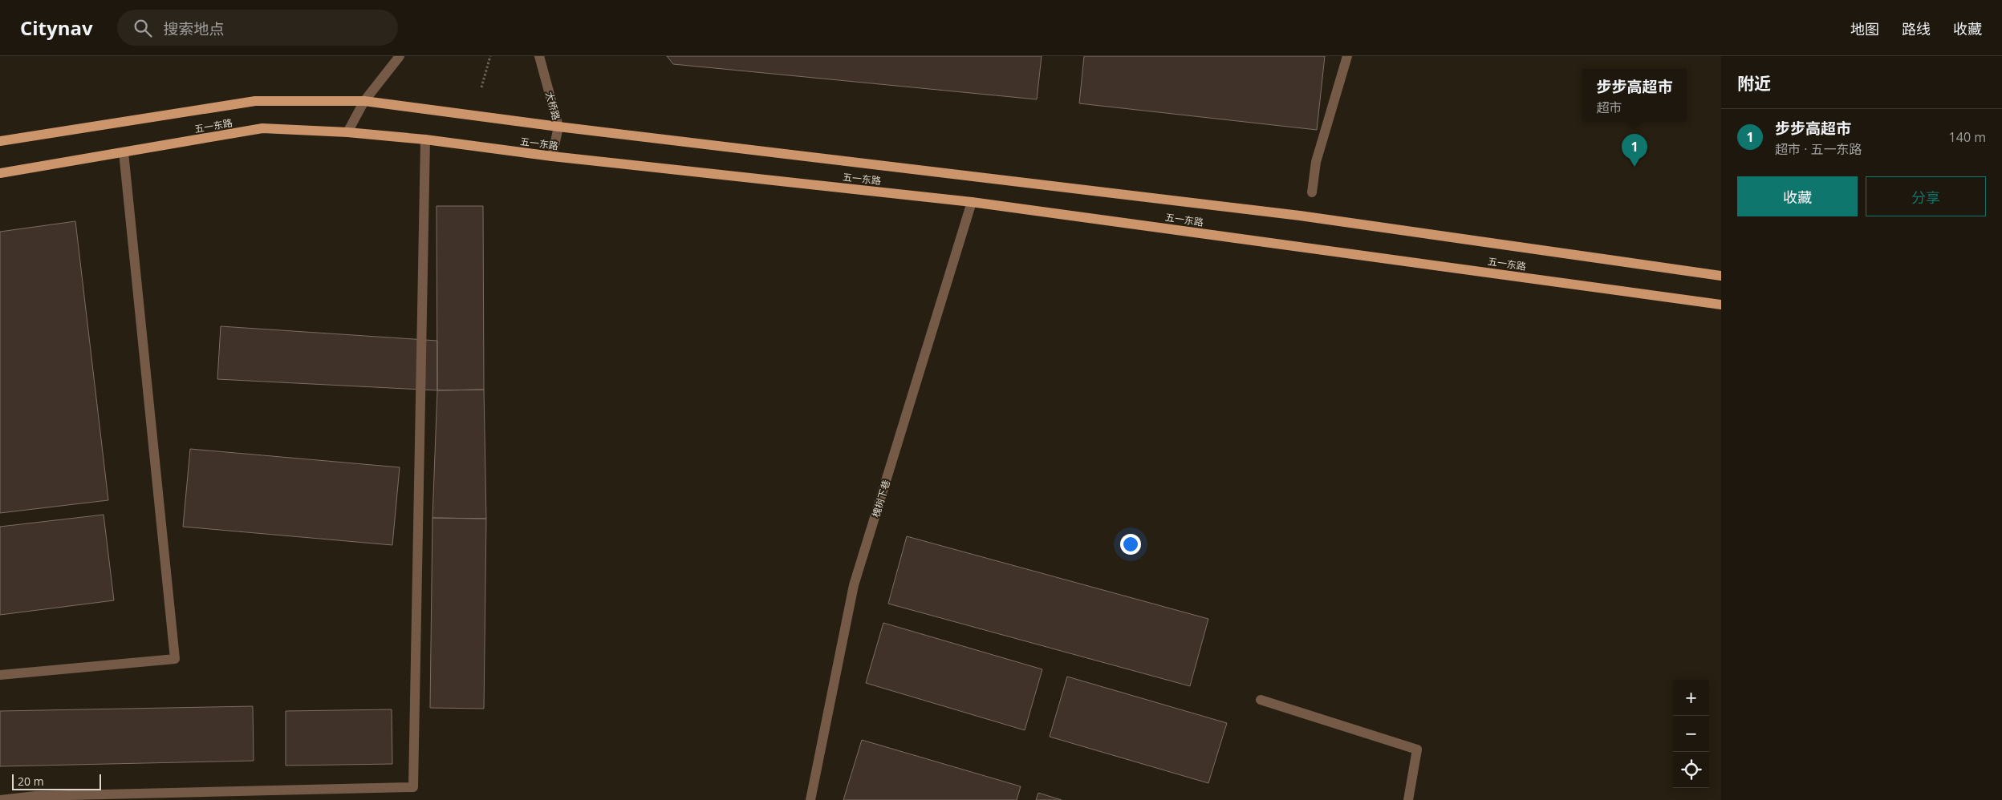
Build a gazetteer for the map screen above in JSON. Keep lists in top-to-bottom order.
{
  "streets": {
    "main road": ["五一东路"],
    "street": ["大桥路", "槐树下巷"]
  },
  "crossings": [
    ["大桥路", "五一东路"],
    ["五一东路", "槐树下巷"]
  ],
  "scale_bar": "20 m",
  "page": {
    "header": "Citynav",
    "search": "搜索地点",
    "nav": ["地图", "路线", "收藏"],
    "heading": "附近",
    "popup": ["步步高超市", "超市"],
    "list": [
      {
        "mark": "1",
        "name": "步步高超市",
        "note": "超市 · 五一东路",
        "value": "140 m"
      }
    ],
    "pins": "1",
    "buttons": ["收藏", "分享"],
    "map_buttons": ["+", "−"],
    "scale": "20 m"
  }
}
